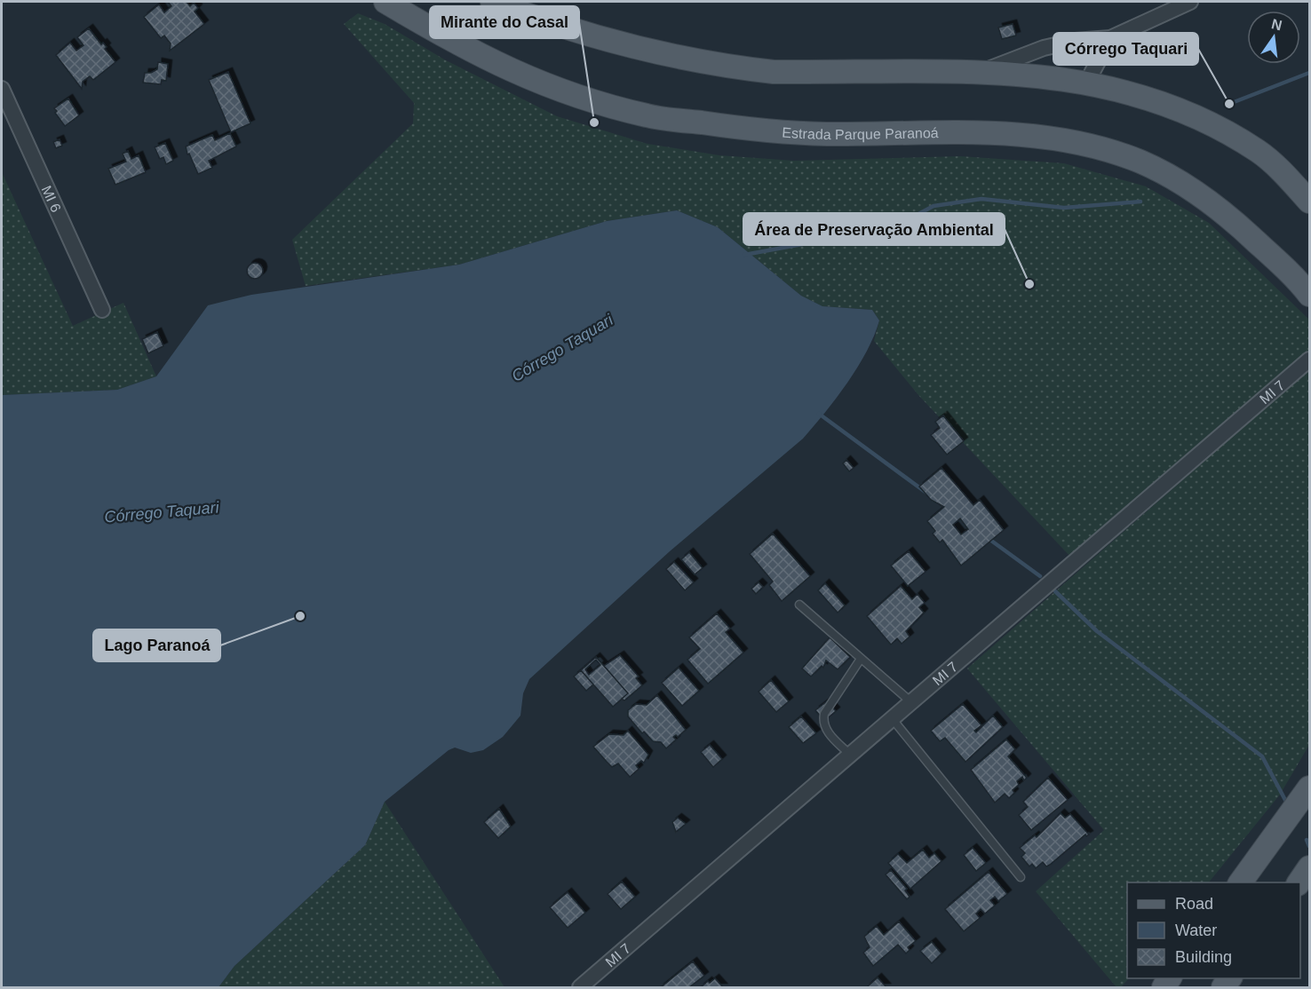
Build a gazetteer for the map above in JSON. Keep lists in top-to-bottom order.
{
  "streets": {
    "main road": ["Estrada Parque Paranoá"],
    "street": ["MI 6", "MI 7"]
  },
  "water": ["Córrego Taquari"],
  "places": [
    "Córrego Taquari",
    "Mirante do Casal",
    "Área de Preservação Ambiental",
    "Lago Paranoá"
  ],
  "legend": ["Road", "Water", "Building"],
  "north": "top"
}
